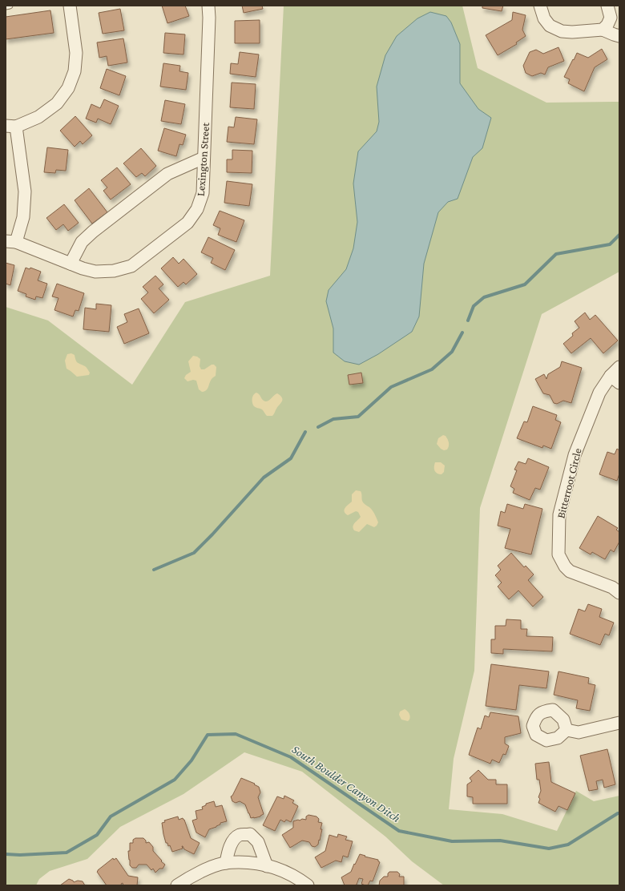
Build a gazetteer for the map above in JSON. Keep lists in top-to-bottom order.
{
  "streets": {
    "street": ["Lexington Street", "Bitterroot Circle"]
  },
  "water": ["South Boulder Canyon Ditch"]
}
